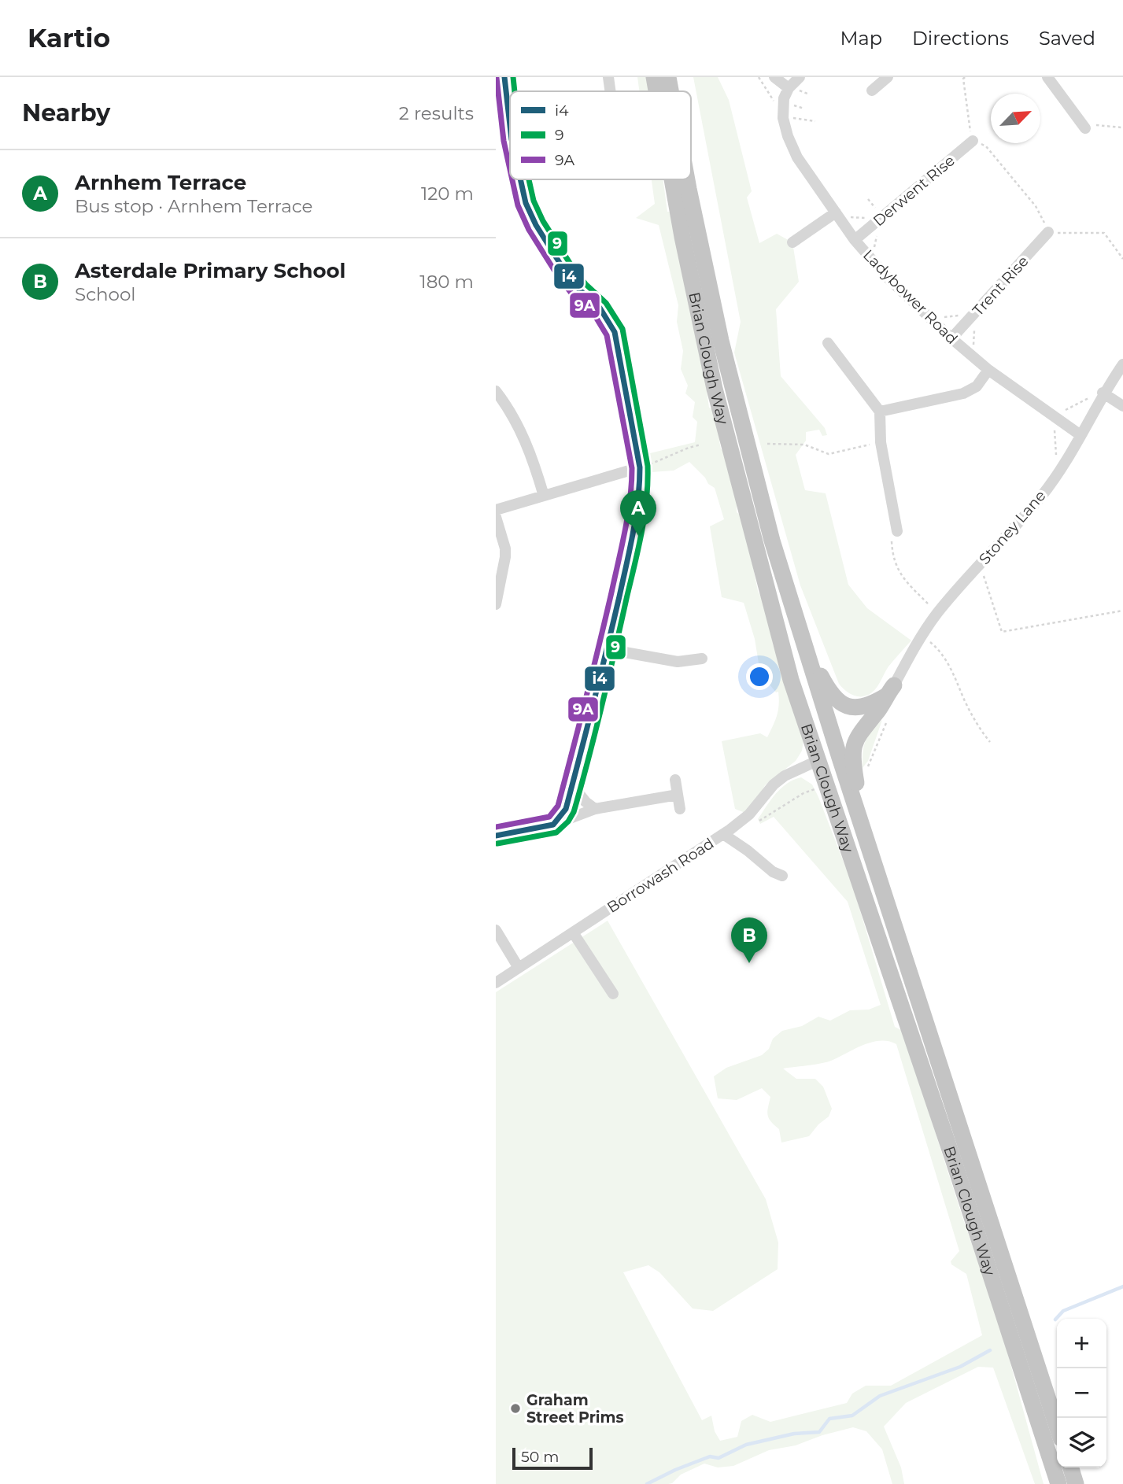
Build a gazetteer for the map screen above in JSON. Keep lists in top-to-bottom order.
{
  "streets": {
    "highway": ["Brian Clough Way"],
    "street": [
      "Derwent Rise",
      "Trent Rise",
      "Ladybower Road",
      "Stoney Lane",
      "Borrowash Road"
    ]
  },
  "crossings": [
    ["Derwent Rise", "Ladybower Road"],
    ["Trent Rise", "Ladybower Road"],
    ["Ladybower Road", "Stoney Lane"],
    ["Brian Clough Way", "Borrowash Road"]
  ],
  "places": ["Graham Street Prims"],
  "lines": ["transit line i4", "transit line 9", "transit line 9A"],
  "legend": ["i4", "9", "9A"],
  "scale_bar": "50 m",
  "north": "top right",
  "page": {
    "header": "Kartio",
    "nav": ["Map", "Directions", "Saved"],
    "heading": ["Nearby", "2 results"],
    "list": [
      {
        "mark": "A",
        "name": "Arnhem Terrace",
        "note": "Bus stop · Arnhem Terrace",
        "value": "120 m"
      },
      {
        "mark": "B",
        "name": "Asterdale Primary School",
        "note": "School",
        "value": "180 m"
      }
    ],
    "pins": ["A", "B"],
    "map_buttons": ["+", "−"],
    "scale": "50 m"
  }
}
